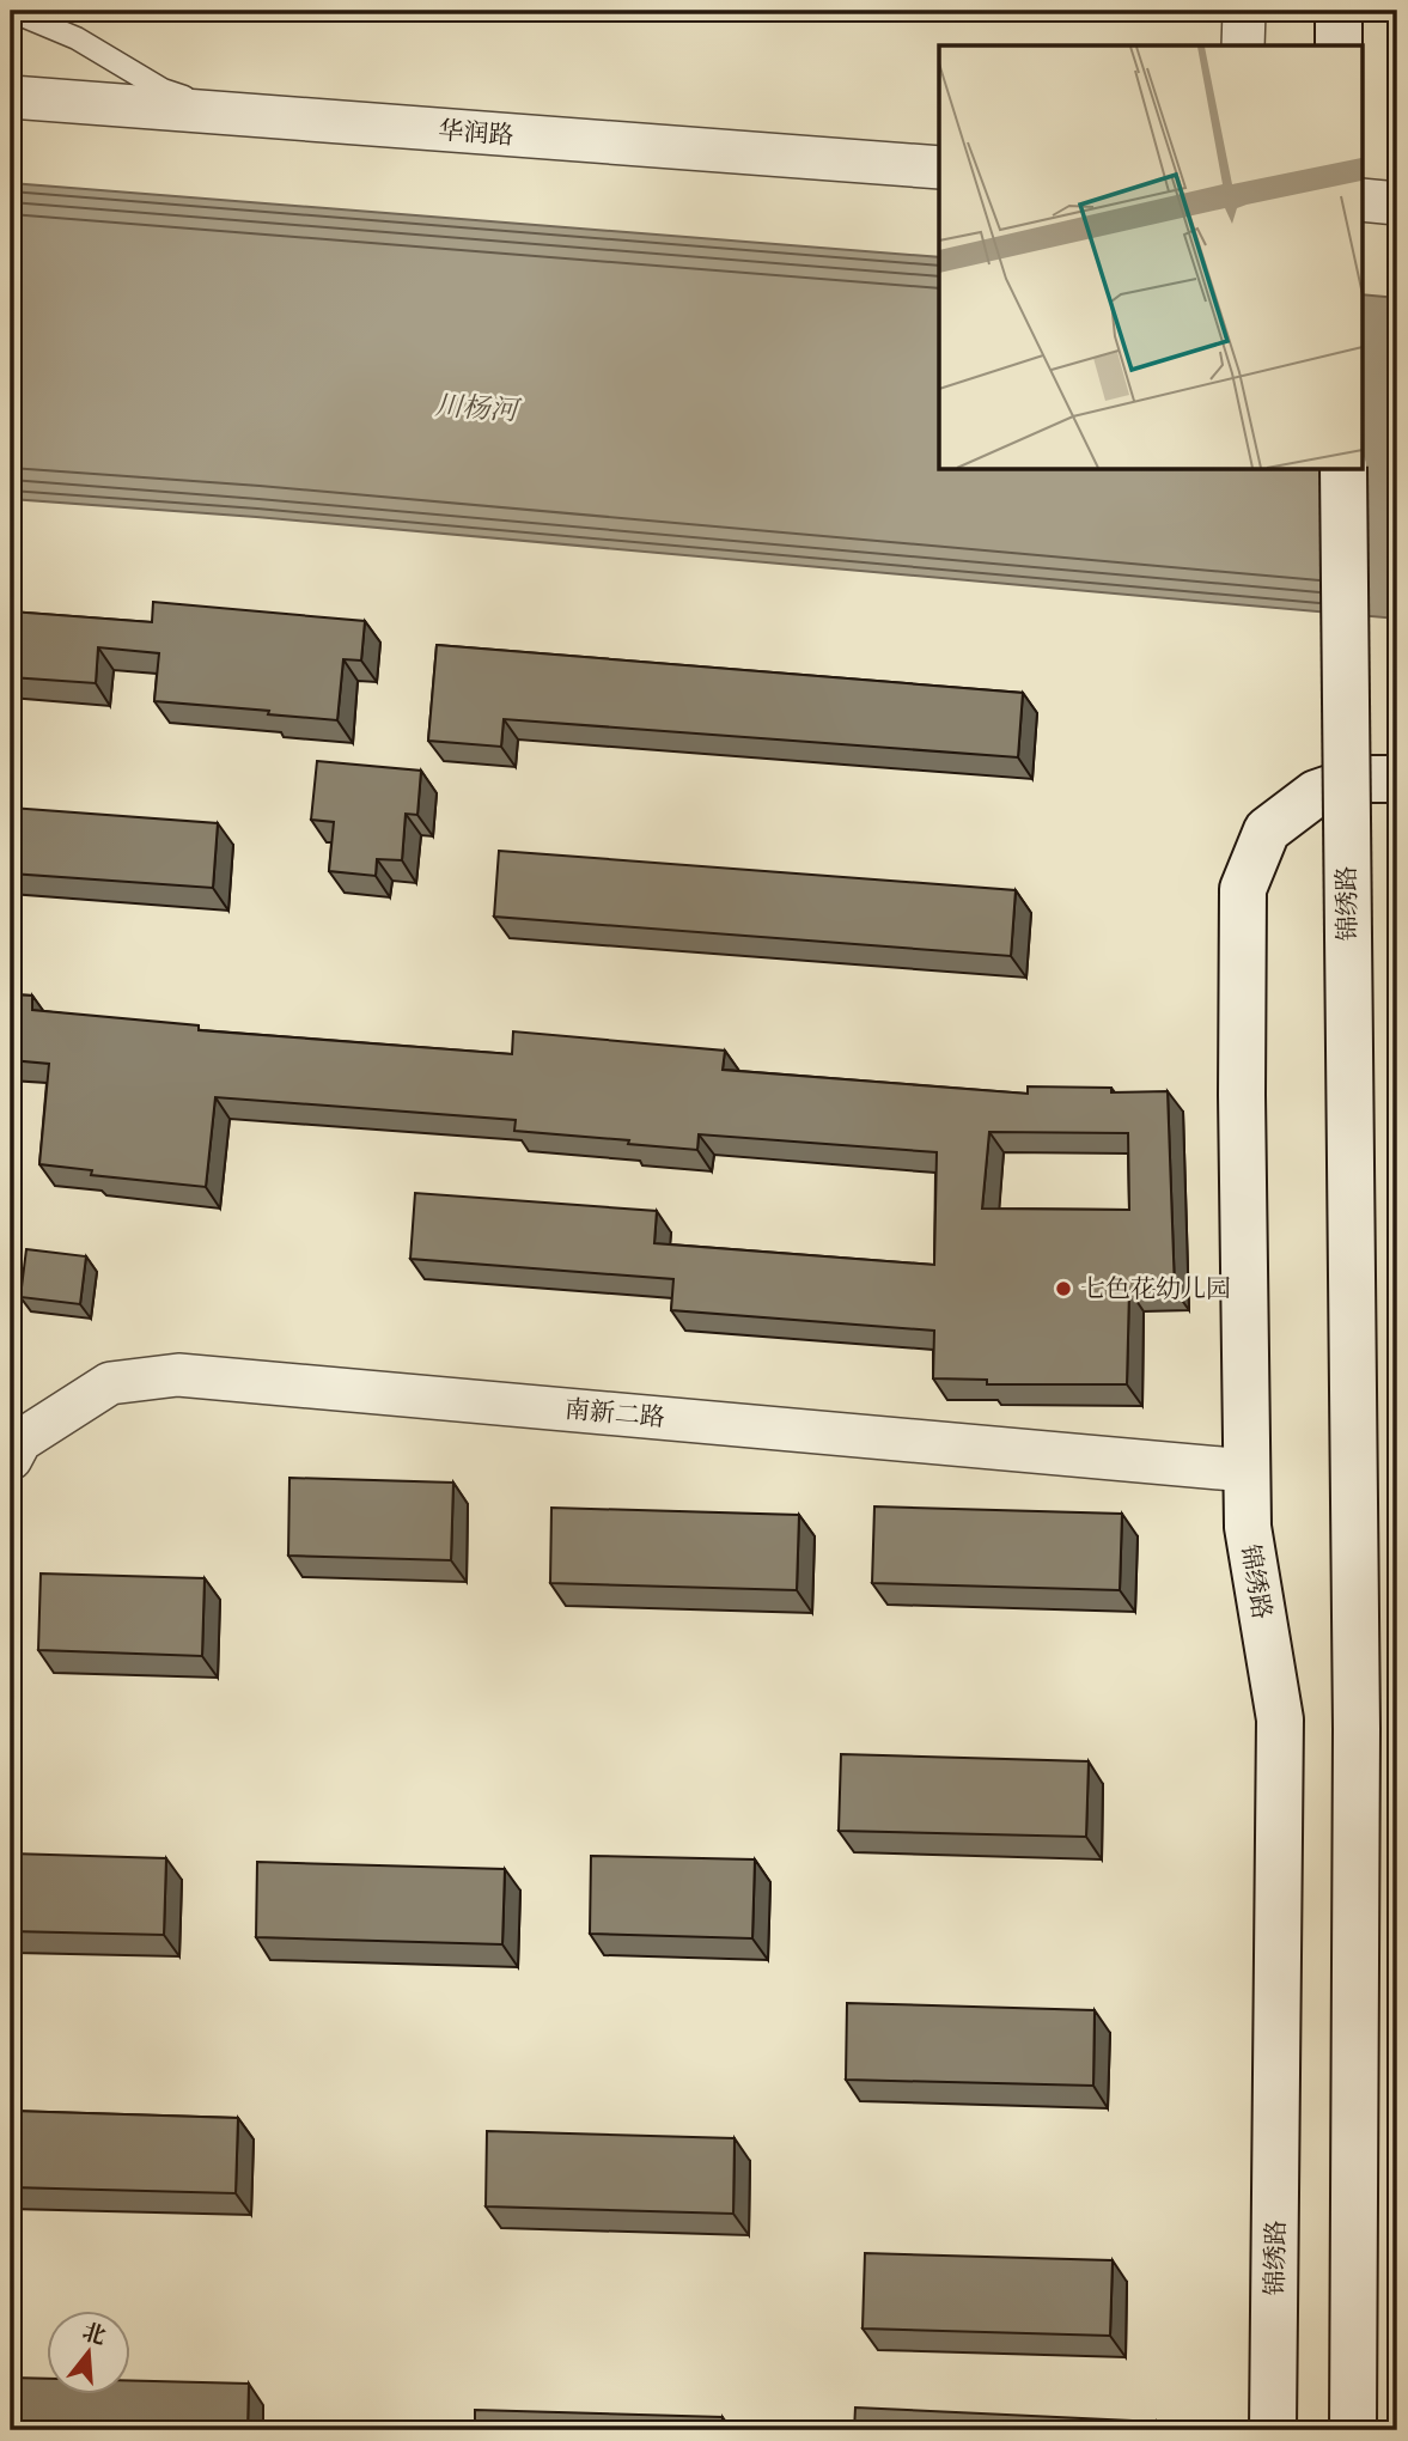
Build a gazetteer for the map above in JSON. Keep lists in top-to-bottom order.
{
  "streets": {
    "main road": ["锦绣路"],
    "street": ["华润路", "南新二路"]
  },
  "crossings": [
    ["锦绣路", "南新二路"]
  ],
  "water": ["川杨河"],
  "places": ["七色花幼儿园"],
  "north": "top"
}
